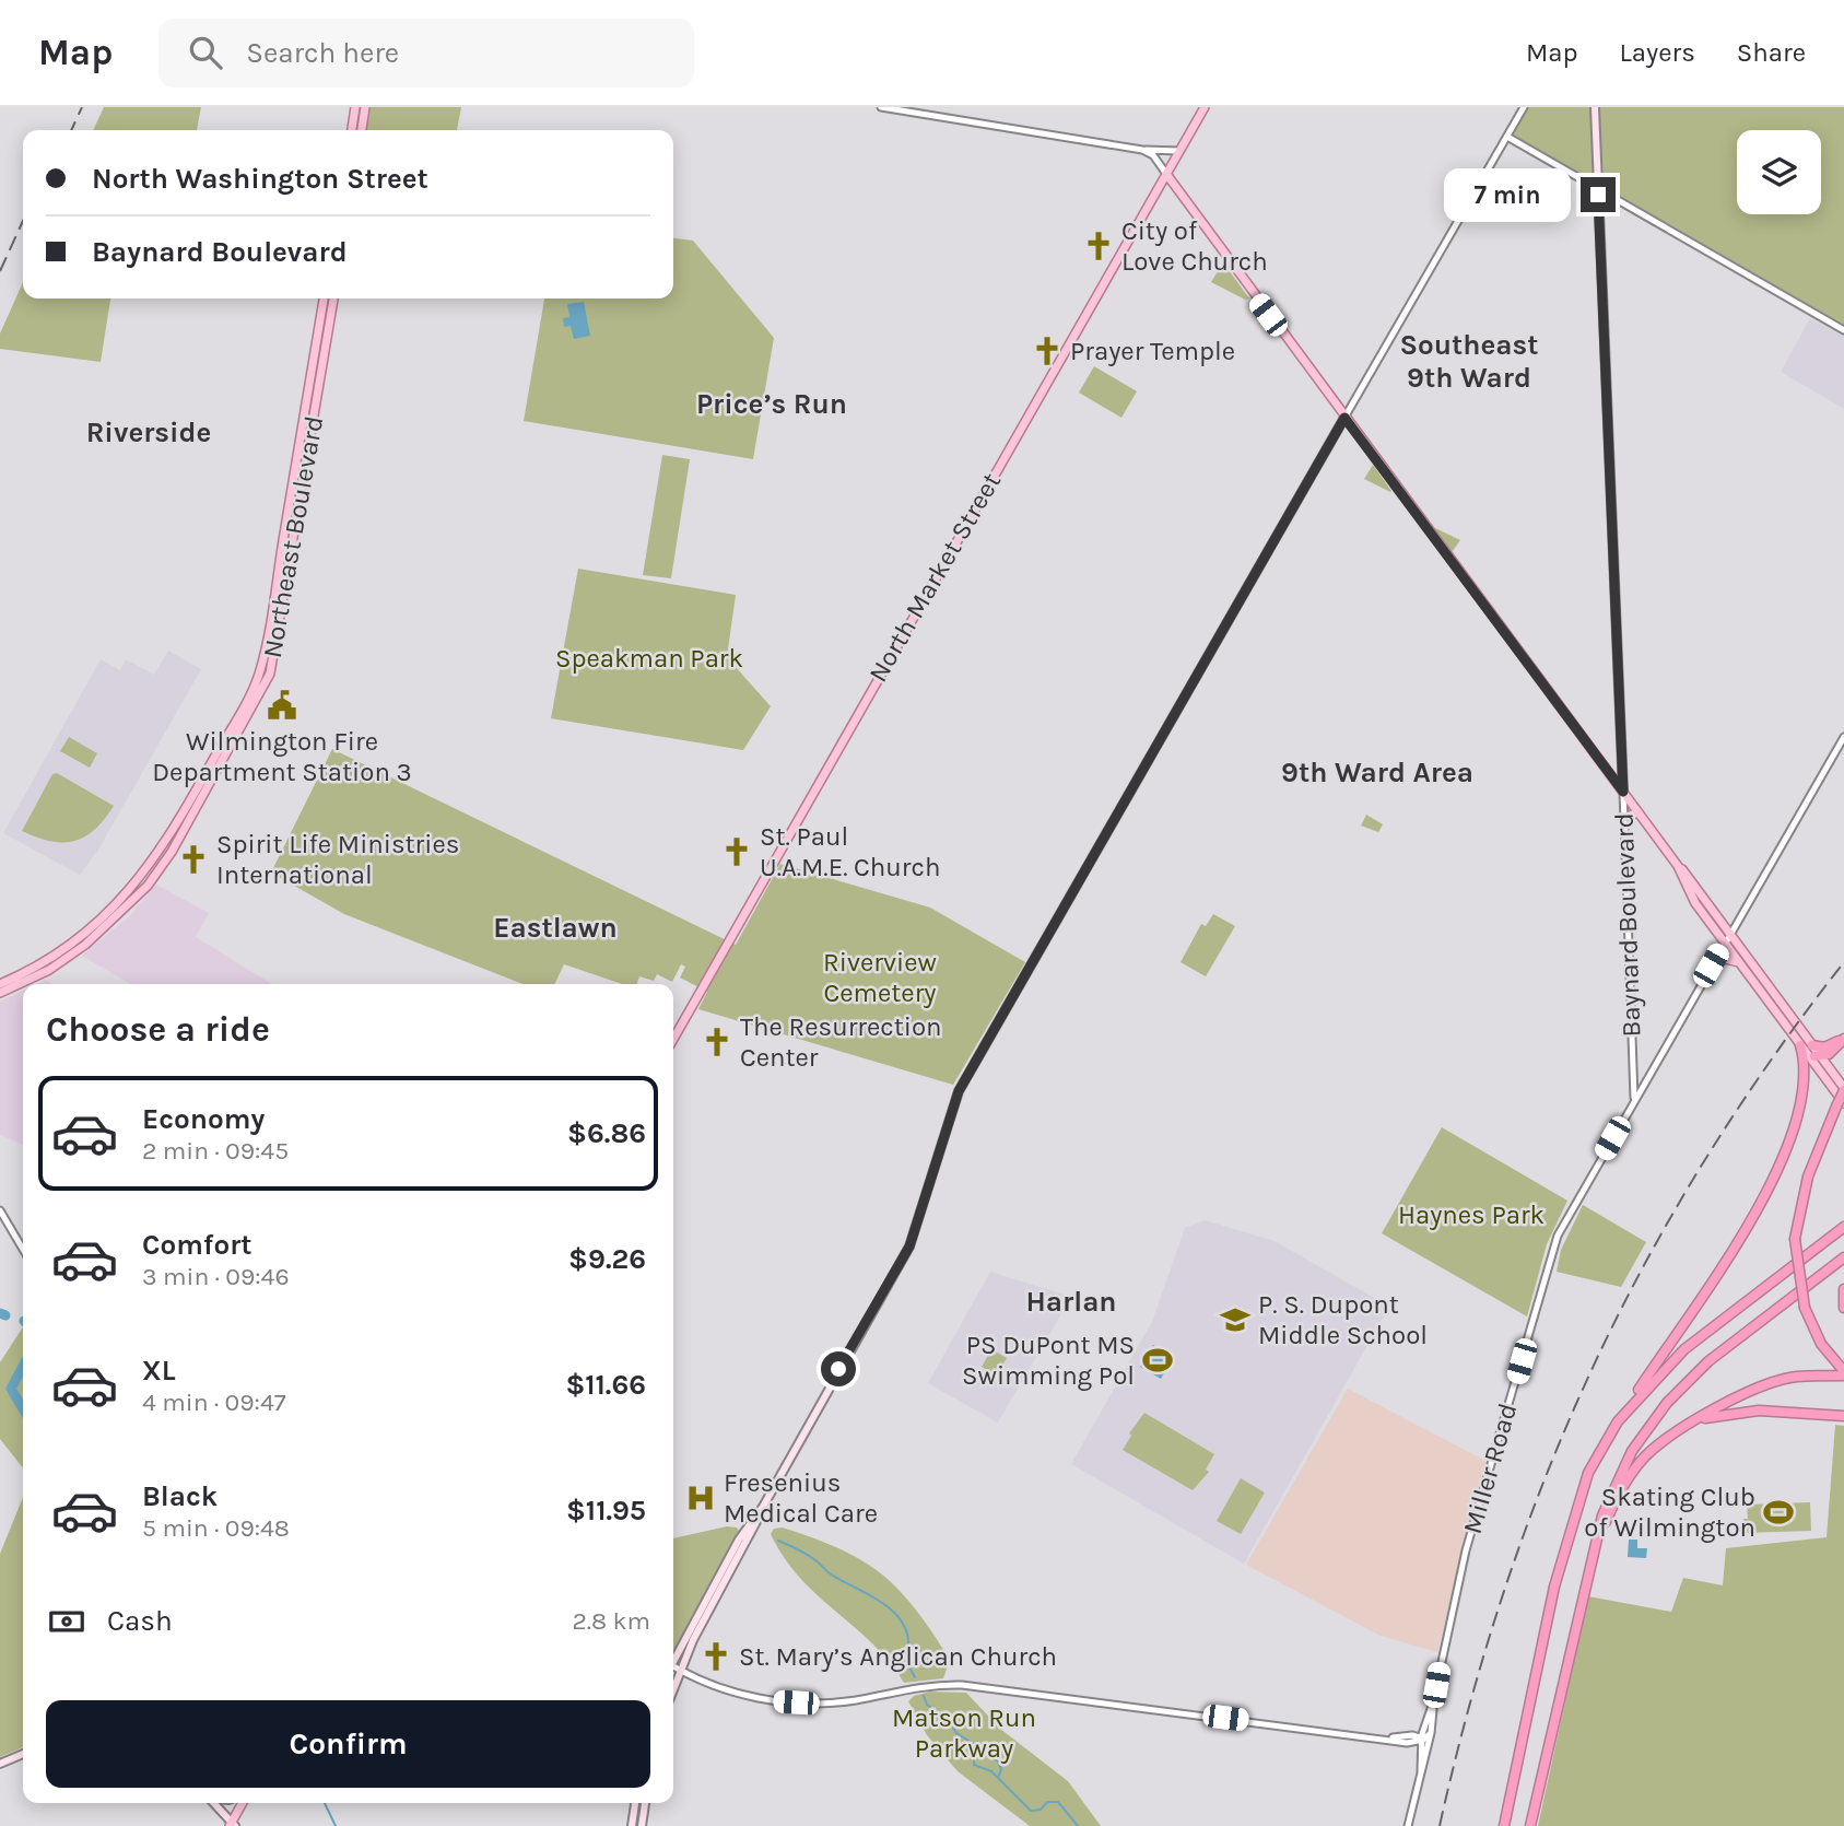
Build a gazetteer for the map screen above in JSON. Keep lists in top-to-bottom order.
{
  "streets": {
    "main road": ["Northeast Boulevard", "North Market Street", "Baynard Boulevard"],
    "street": ["Miller Road"]
  },
  "crossings": [
    ["Baynard Boulevard", "Miller Road"]
  ],
  "districts": [
    "Southeast 9th Ward",
    "Price’s Run",
    "Riverside",
    "9th Ward Area",
    "Eastlawn",
    "Harlan"
  ],
  "parks": [
    "Speakman Park",
    "Riverview Cemetery",
    "Haynes Park",
    "Matson Run Parkway"
  ],
  "places": {
    "church": [
      "City of Love Church",
      "Prayer Temple",
      "St. Paul U.A.M.E. Church",
      "Spirit Life Ministries International",
      "The Resurrection Center",
      "St. Mary’s Anglican Church"
    ],
    "public building": ["Wilmington Fire Department Station 3"],
    "school or university": ["P. S. Dupont Middle School"],
    "sports": ["PS DuPont MS Swimming Pol", "Skating Club of Wilmington"],
    "hospital": ["Fresenius Medical Care"]
  },
  "page": {
    "header": "Map",
    "search": "Search here",
    "nav": ["Map", "Layers", "Share"],
    "banner": ["North Washington Street", "Baynard Boulevard"],
    "bubble": "7 min",
    "heading": "Choose a ride",
    "list": [
      {
        "name": "Economy",
        "note": "2 min · 09:45",
        "value": "$6.86"
      },
      {
        "name": "Comfort",
        "note": "3 min · 09:46",
        "value": "$9.26"
      },
      {
        "name": "XL",
        "note": "4 min · 09:47",
        "value": "$11.66"
      },
      {
        "name": "Black",
        "note": "5 min · 09:48",
        "value": "$11.95"
      }
    ],
    "pay": ["Cash", "2.8 km"],
    "buttons": "Confirm"
  }
}
